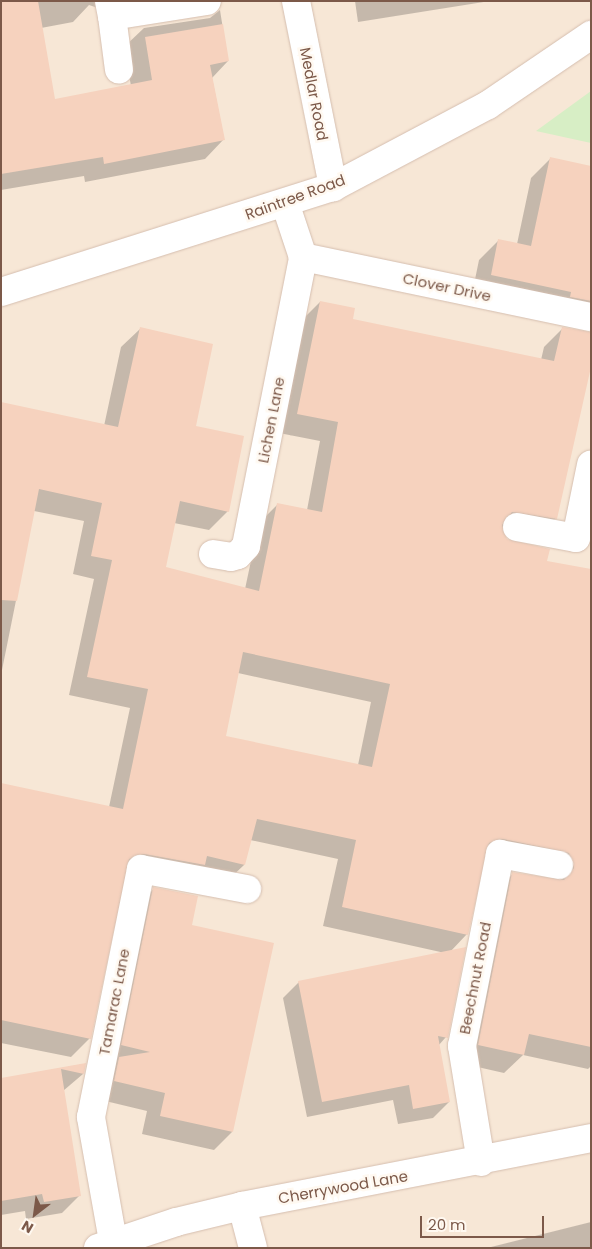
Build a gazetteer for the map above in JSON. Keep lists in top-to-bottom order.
{
  "streets": {
    "street": [
      "Medlar Road",
      "Raintree Road",
      "Clover Drive",
      "Lichen Lane",
      "Beechnut Road",
      "Tamarac Lane",
      "Cherrywood Lane"
    ]
  },
  "crossings": [
    ["Medlar Road", "Raintree Road"],
    ["Clover Drive", "Lichen Lane"],
    ["Beechnut Road", "Cherrywood Lane"],
    ["Tamarac Lane", "Cherrywood Lane"]
  ],
  "scale_bar": "20 m",
  "north": "bottom left"
}
